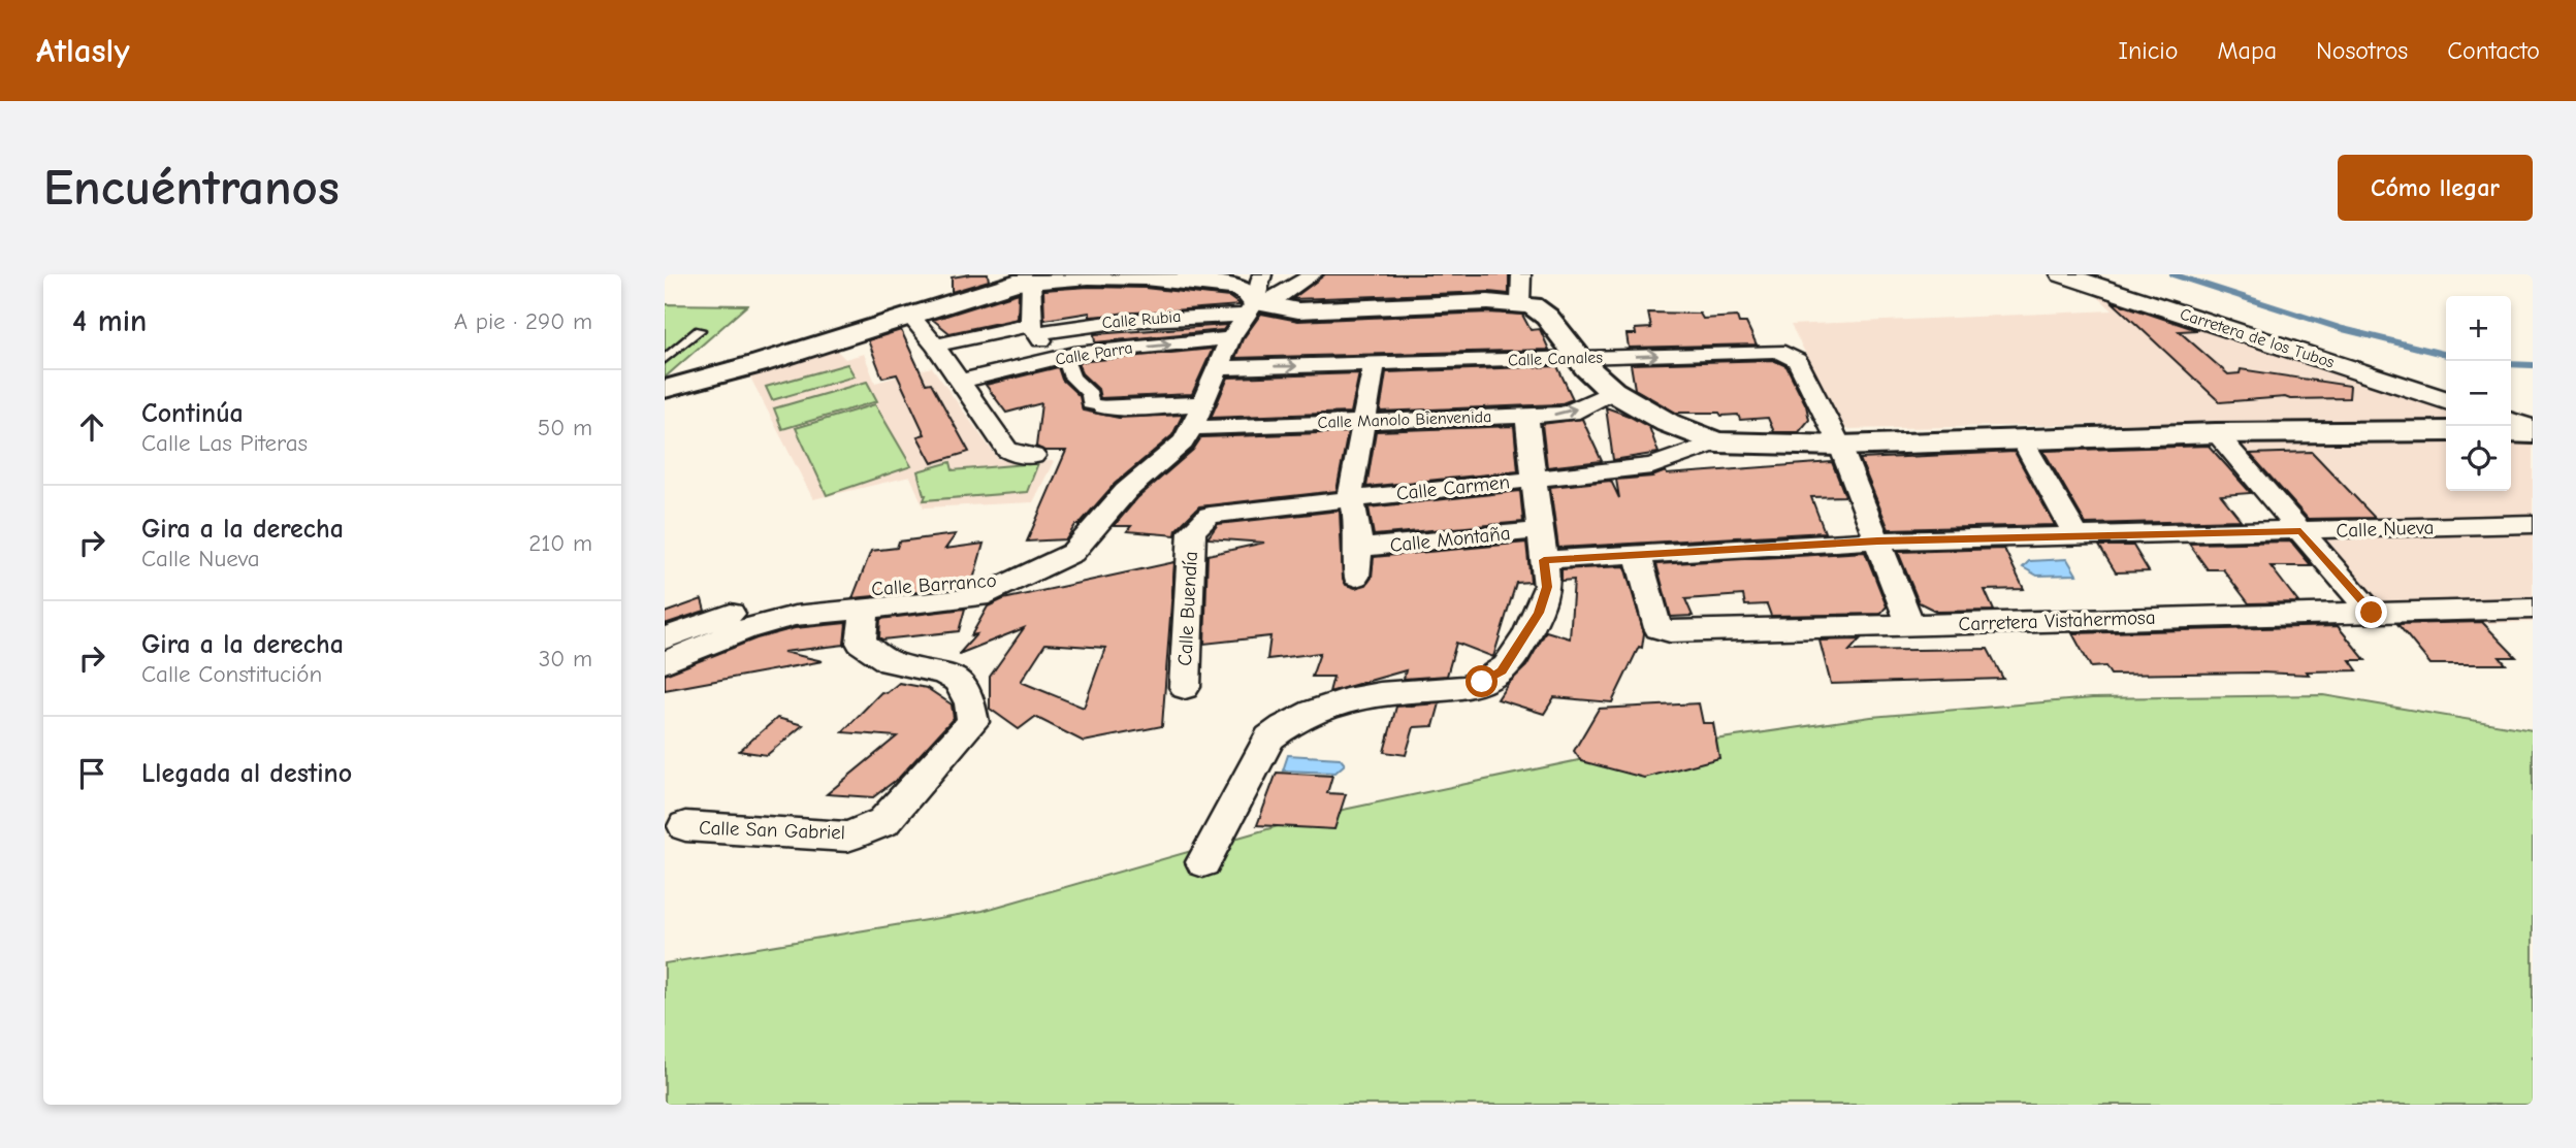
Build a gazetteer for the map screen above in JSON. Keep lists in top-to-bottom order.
{
  "streets": {
    "street": [
      "Calle Rubia",
      "Carretera de los Tubos",
      "Calle Parra",
      "Calle Canales",
      "Calle Manolo Bienvenida",
      "Calle Carmen",
      "Calle Nueva",
      "Calle Montaña",
      "Calle Barranco",
      "Calle Buendía",
      "Carretera Vistahermosa",
      "Calle San Gabriel"
    ]
  },
  "crossings": [
    ["Calle Canales", "Calle Nueva"],
    ["Calle Canales", "Carretera Vistahermosa"],
    ["Calle Carmen", "Calle Buendía"],
    ["Calle Nueva", "Carretera Vistahermosa"],
    ["Calle Barranco", "Calle San Gabriel"]
  ],
  "one_way": ["Calle Canales"],
  "page": {
    "header": "Atlasly",
    "nav": [
      "Inicio",
      "Mapa",
      "Nosotros",
      "Contacto"
    ],
    "buttons": "Cómo llegar",
    "title": "Encuéntranos",
    "heading": ["4 min", "A pie · 290 m"],
    "map_buttons": ["+", "−"],
    "list": [
      ["Continúa", "Calle Las Piteras", "50 m"],
      ["Gira a la derecha", "Calle Nueva", "210 m"],
      ["Gira a la derecha", "Calle Constitución", "30 m"],
      "Llegada al destino"
    ]
  }
}
